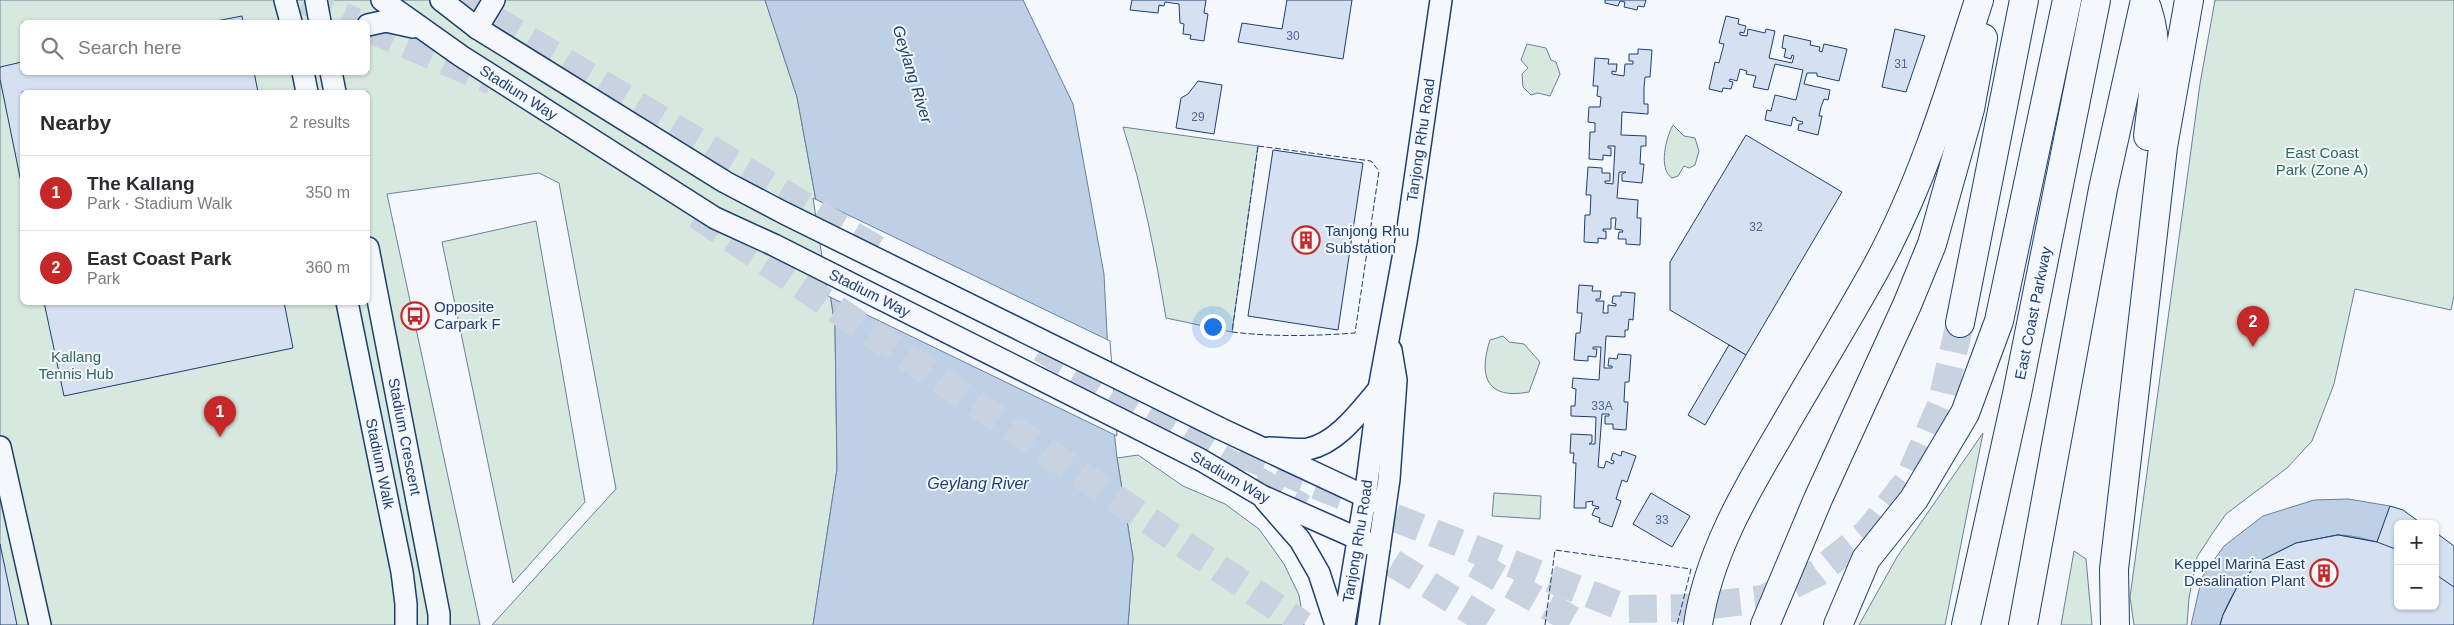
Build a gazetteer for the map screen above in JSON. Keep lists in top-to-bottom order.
{
  "streets": {
    "highway": ["East Coast Parkway"],
    "street": [
      "Stadium Way",
      "Tanjong Rhu Road",
      "Stadium Crescent",
      "Stadium Walk"
    ]
  },
  "crossings": [
    ["Stadium Way", "Tanjong Rhu Road"]
  ],
  "water": ["Geylang River"],
  "parks": ["East Coast Park (Zone A)", "Kallang Tennis Hub"],
  "places": {
    "building": ["Tanjong Rhu Substation", "Keppel Marina East Desalination Plant"],
    "bus stop": ["Opposite Carpark F"]
  },
  "house_numbers": [
    "30",
    "31",
    "29",
    "32",
    "33A",
    "33"
  ],
  "page": {
    "search": "Search here",
    "heading": ["Nearby", "2 results"],
    "list": [
      {
        "mark": "1",
        "name": "The Kallang",
        "note": "Park · Stadium Walk",
        "value": "350 m"
      },
      {
        "mark": "2",
        "name": "East Coast Park",
        "note": "Park",
        "value": "360 m"
      }
    ],
    "pins": ["2", "1"],
    "map_buttons": ["+", "−"]
  }
}
